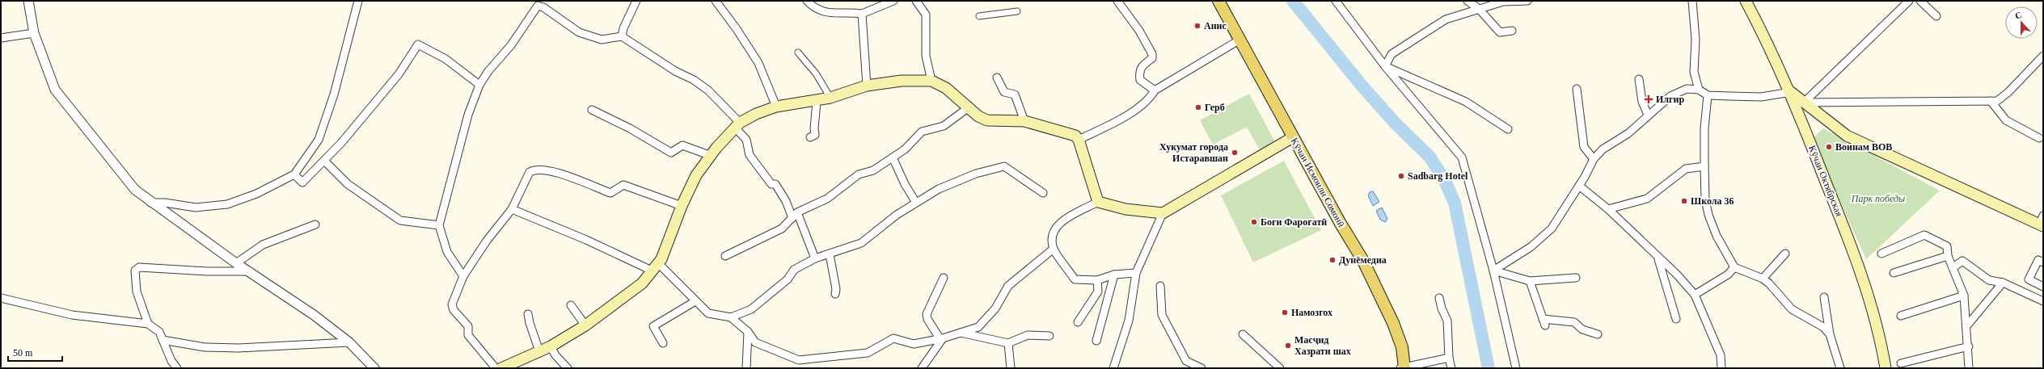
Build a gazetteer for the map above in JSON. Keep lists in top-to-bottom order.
{
  "streets": {
    "main road": ["Кӯчаи Октябрская", "Кӯчаи Исмоили Сомонӣ"]
  },
  "parks": ["Парк победы"],
  "places": {
    "other": [
      "Анис",
      "Герб",
      "Воинам ВОВ",
      "Хукумат города Истаравшан",
      "Sadbarg Hotel",
      "Школа 36",
      "Боғи Фароғатӣ",
      "Дунёмедиа",
      "Намозгох",
      "Масҷид Хазрати шах"
    ],
    "health": ["Илгир"]
  },
  "scale_bar": "50 m",
  "north": "top"
}
